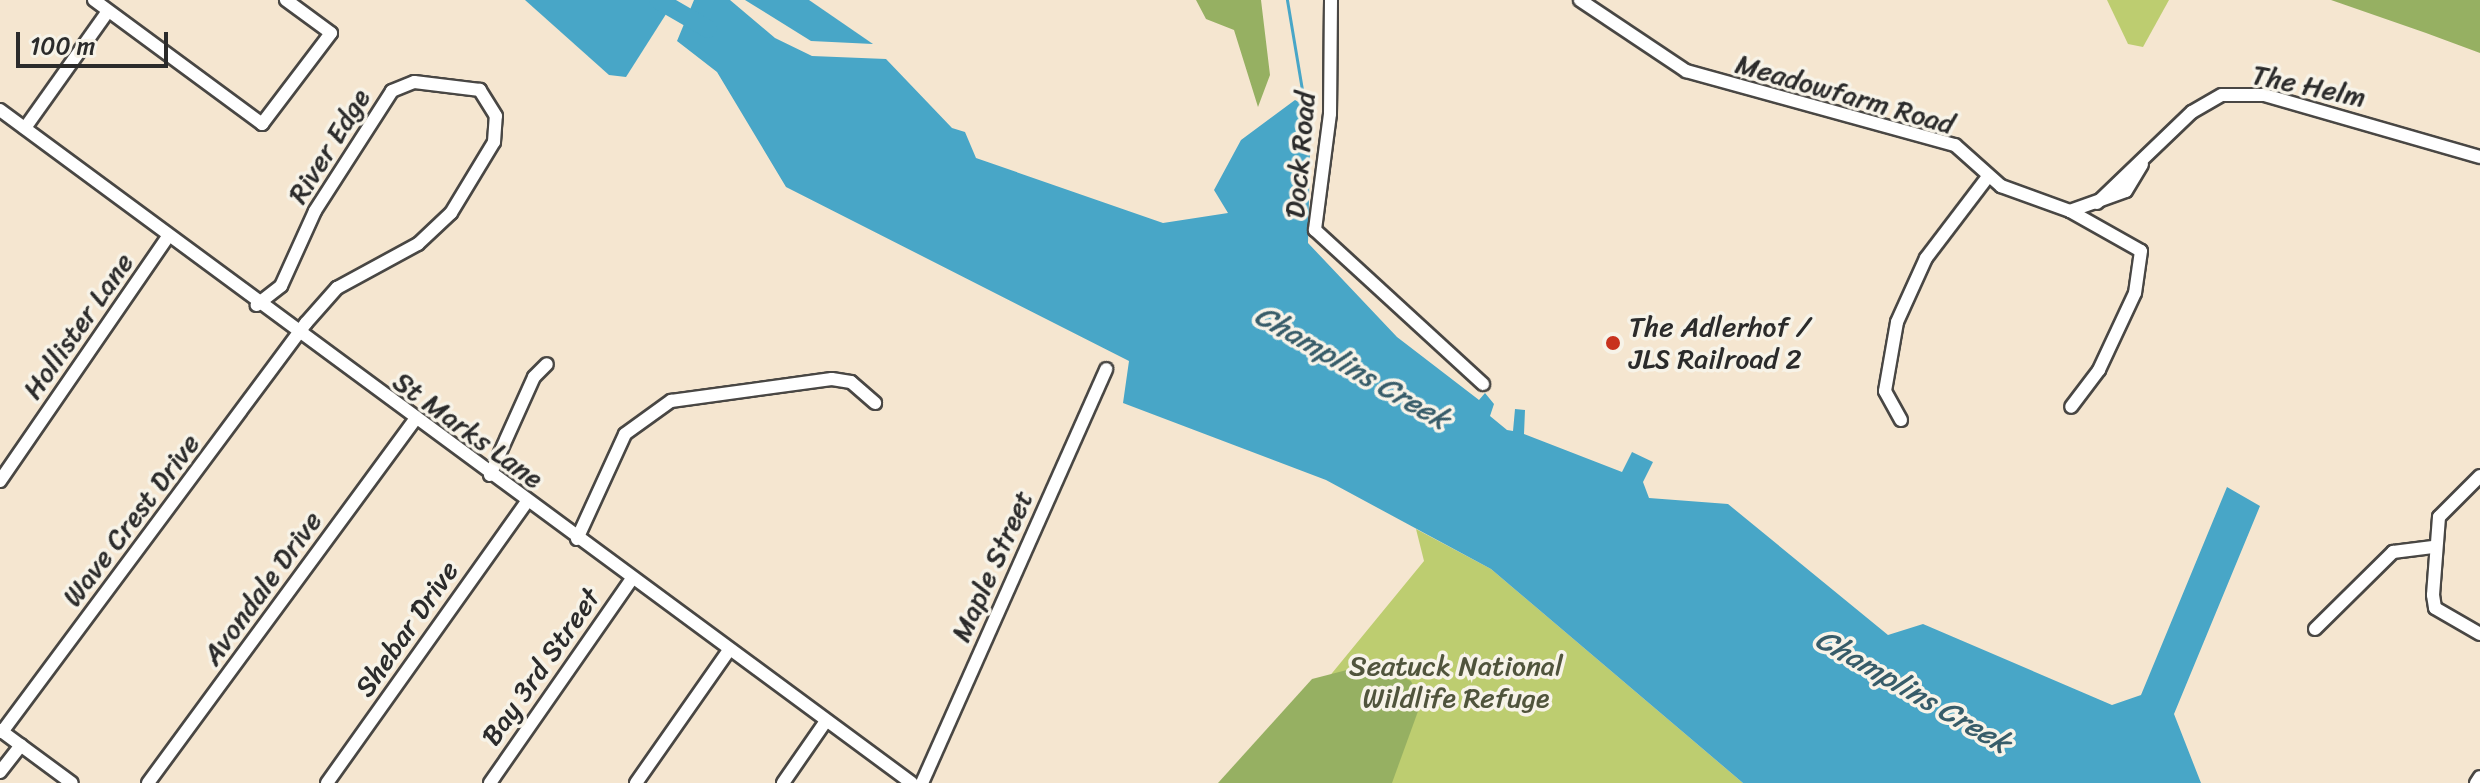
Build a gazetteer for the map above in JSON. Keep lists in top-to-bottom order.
{
  "streets": {
    "street": [
      "The Helm",
      "Meadowfarm Road",
      "River Edge",
      "Dock Road",
      "Hollister Lane",
      "St Marks Lane",
      "Wave Crest Drive",
      "Maple Street",
      "Avondale Drive",
      "Shebar Drive",
      "Bay 3rd Street"
    ]
  },
  "crossings": [
    ["The Helm", "Meadowfarm Road"],
    ["River Edge", "St Marks Lane"],
    ["River Edge", "Wave Crest Drive"],
    ["Hollister Lane", "St Marks Lane"],
    ["St Marks Lane", "Wave Crest Drive"],
    ["St Marks Lane", "Avondale Drive"],
    ["St Marks Lane", "Shebar Drive"],
    ["St Marks Lane", "Bay 3rd Street"]
  ],
  "water": ["Champlins Creek"],
  "parks": ["Seatuck National Wildlife Refuge"],
  "places": ["The Adlerhof / JLS Railroad 2"],
  "scale_bar": "100 m"
}
